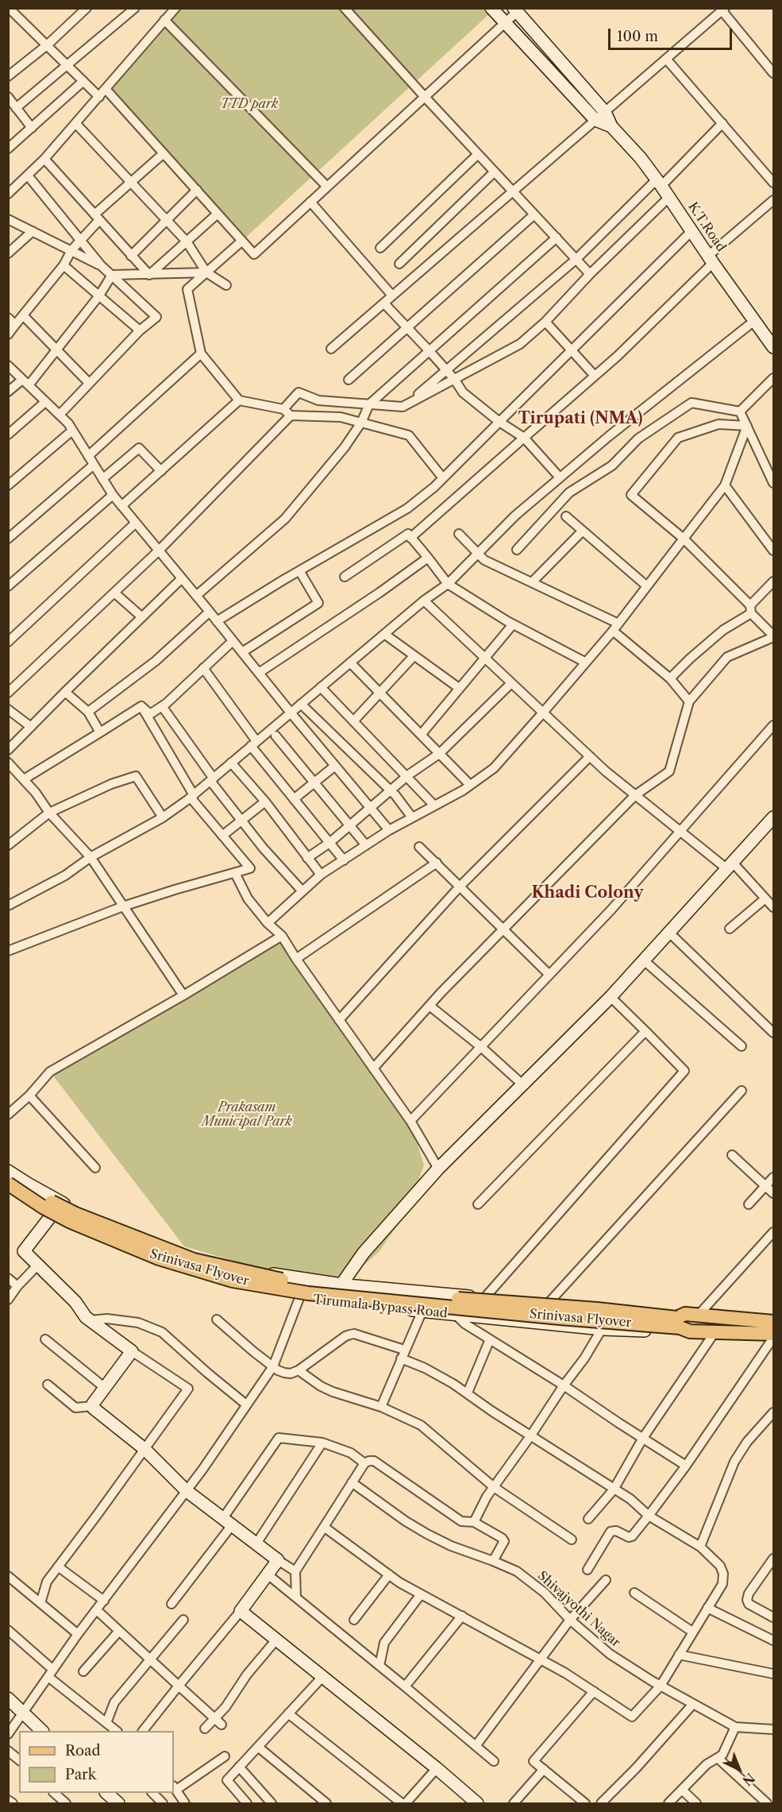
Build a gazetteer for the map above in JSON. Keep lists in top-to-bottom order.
{
  "streets": {
    "main road": ["Srinivasa Flyover", "Tirumala Bypass Road"],
    "street": ["K.T.Road", "Shivajyothi Nagar"]
  },
  "crossings": [
    ["Srinivasa Flyover", "Tirumala Bypass Road"]
  ],
  "districts": ["Tirupati (NMA)", "Khadi Colony"],
  "parks": ["TTD park", "Prakasam Municipal Park"],
  "legend": ["Road", "Park"],
  "scale_bar": "100 m",
  "north": "bottom right"
}
